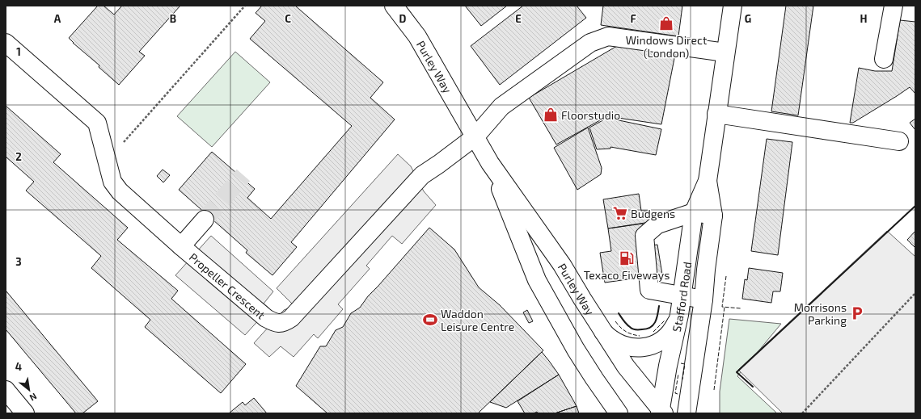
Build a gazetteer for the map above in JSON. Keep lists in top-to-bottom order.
{
  "streets": {
    "main road": ["Purley Way", "Propeller Crescent", "Stafford Road"]
  },
  "crossings": [
    ["Purley Way", "Propeller Crescent"],
    ["Purley Way", "Stafford Road"],
    ["Propeller Crescent", "Stafford Road"]
  ],
  "places": {
    "shop": ["Windows Direct (London)", "Floorstudio"],
    "supermarket": ["Budgens"],
    "fuel station": ["Texaco Fiveways"],
    "parking": ["Morrisons Parking"],
    "sports": ["Waddon Leisure Centre"]
  },
  "north": "bottom right",
  "grid": {
    "columns": [
      "A",
      "B",
      "C",
      "D",
      "E",
      "F",
      "G",
      "H"
    ],
    "rows": [
      "1",
      "2",
      "3",
      "4"
    ]
  }
}
